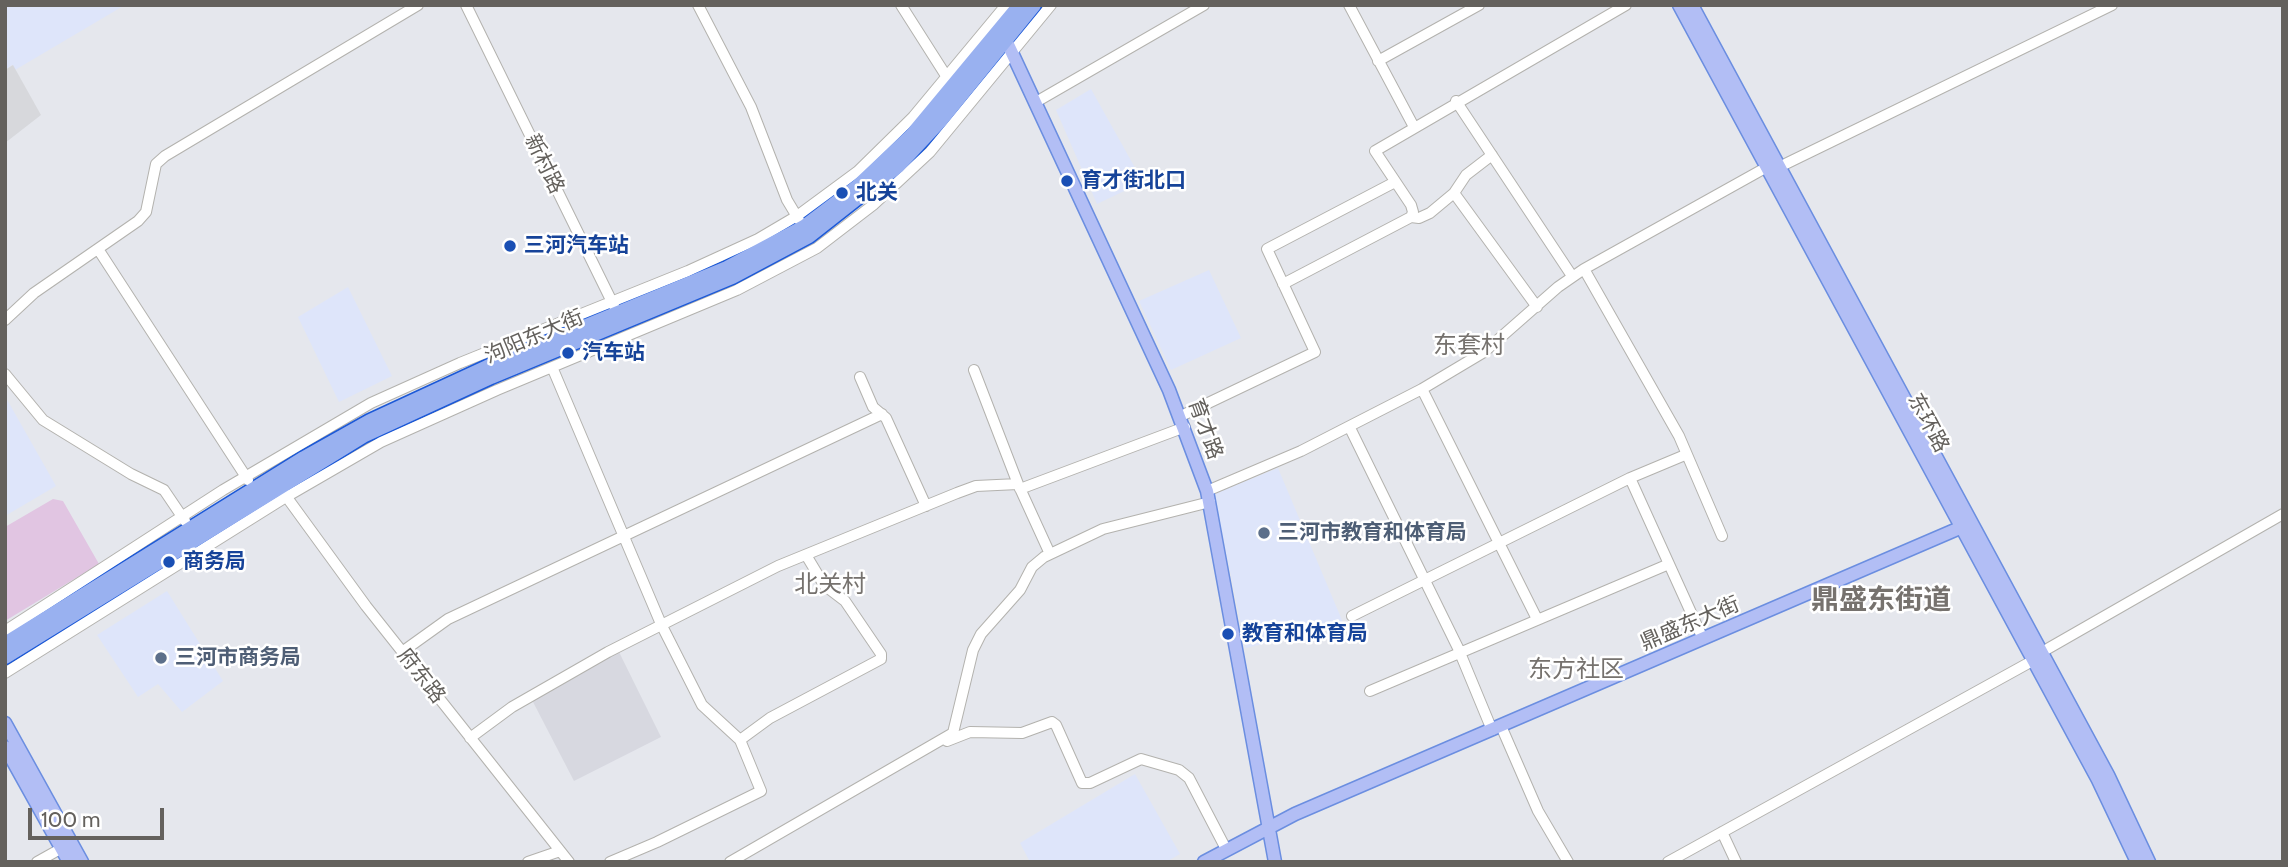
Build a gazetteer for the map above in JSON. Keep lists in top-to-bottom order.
{
  "streets": {
    "highway": ["泃阳东大街"],
    "main road": ["东环路", "育才路", "鼎盛东大街"],
    "street": ["新村路", "府东路"]
  },
  "crossings": [
    ["新村路", "泃阳东大街"],
    ["泃阳东大街", "育才路"],
    ["泃阳东大街", "府东路"],
    ["东环路", "鼎盛东大街"],
    ["育才路", "鼎盛东大街"]
  ],
  "districts": [
    "东套村",
    "北关村",
    "鼎盛东街道",
    "东方社区"
  ],
  "places": [
    "育才街北口",
    "北关",
    "三河汽车站",
    "汽车站",
    "三河市教育和体育局",
    "商务局",
    "教育和体育局",
    "三河市商务局"
  ],
  "scale_bar": "100 m"
}
